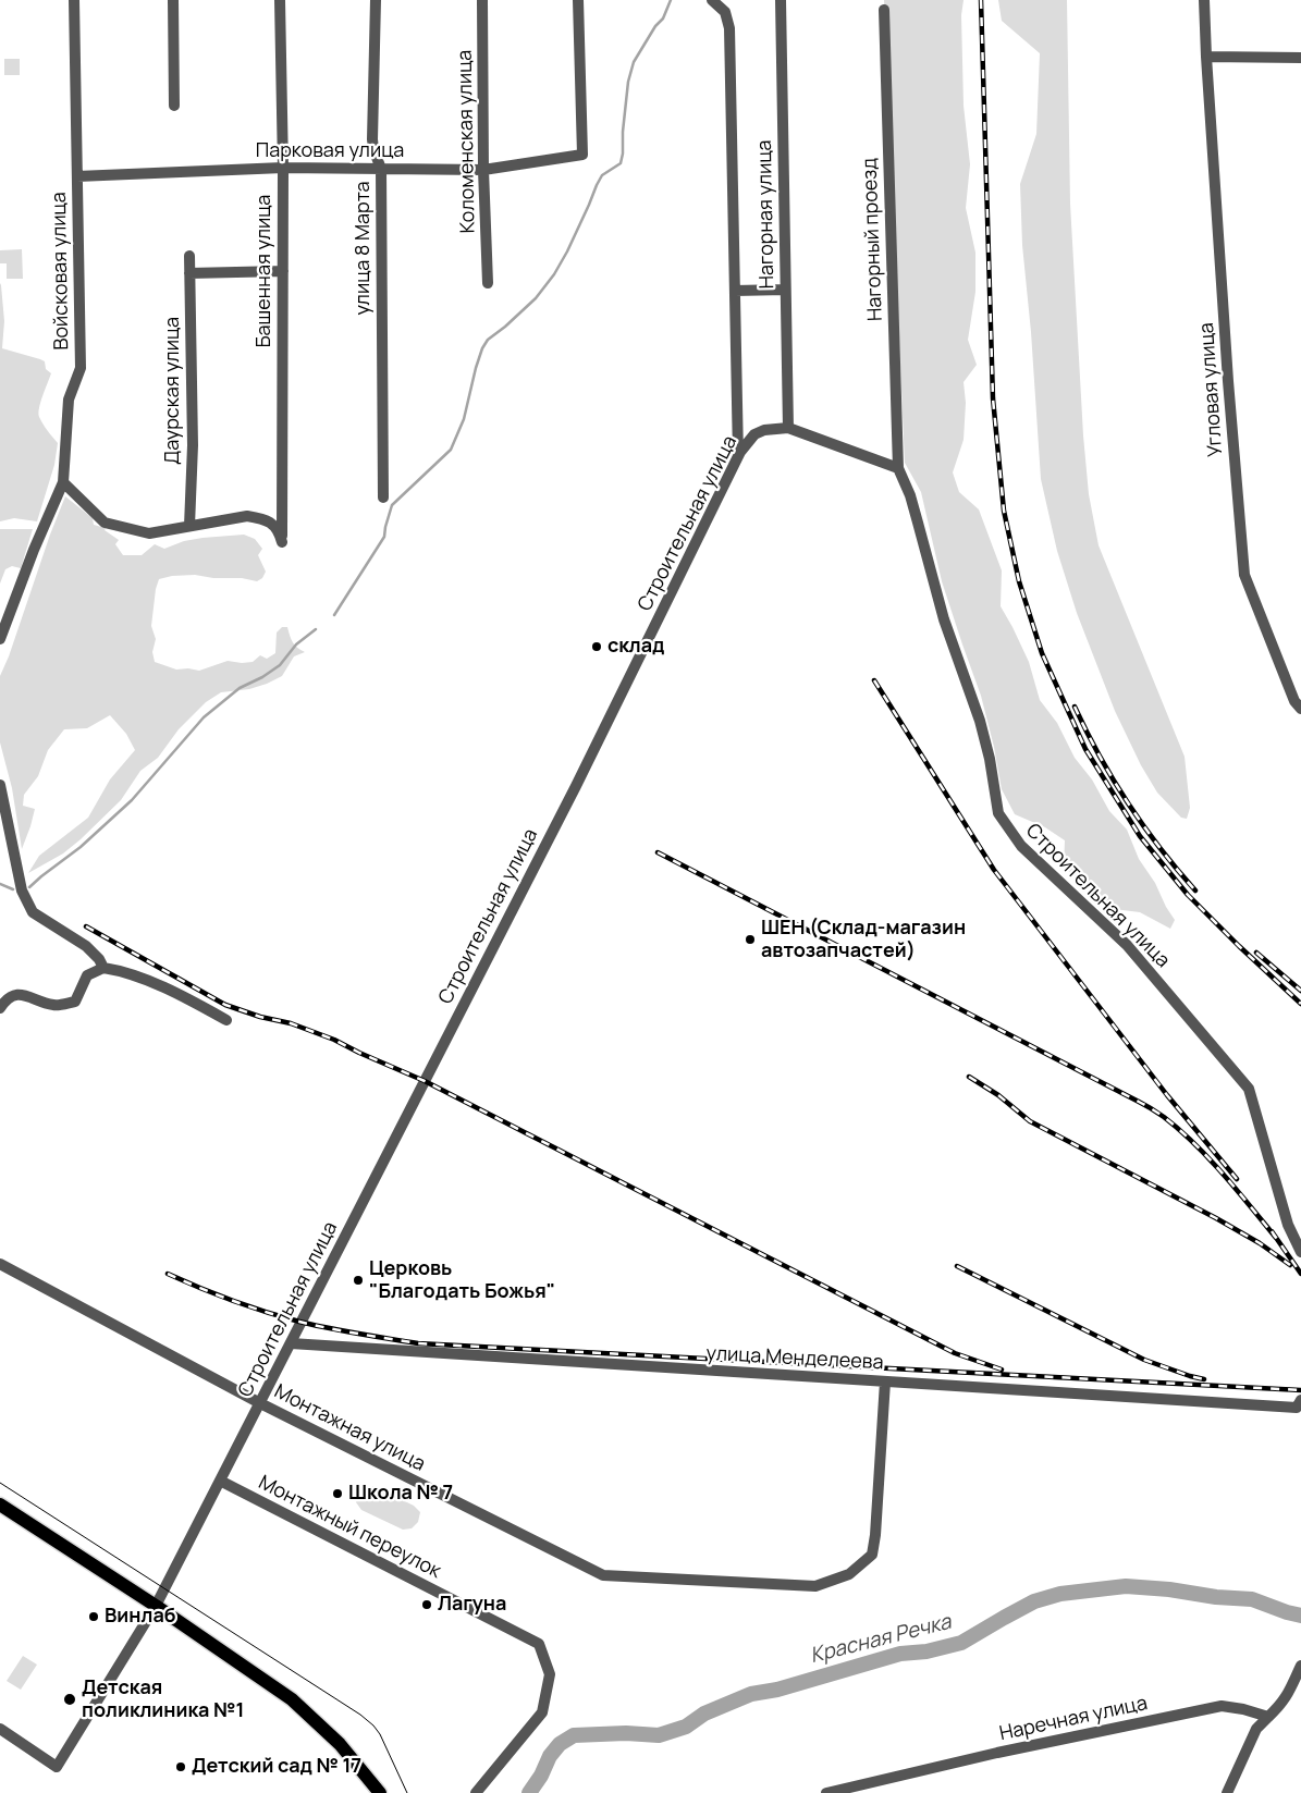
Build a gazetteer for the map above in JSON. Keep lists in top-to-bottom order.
{
  "streets": {
    "street": [
      "Коломенская улица",
      "Парковая улица",
      "Нагорная улица",
      "Нагорный проезд",
      "улица 8 Марта",
      "Войсковая улица",
      "Башенная улица",
      "Угловая улица",
      "Даурская улица",
      "Строительная улица",
      "улица Менделеева",
      "Монтажная улица",
      "Монтажный переулок",
      "Наречная улица"
    ]
  },
  "crossings": [
    ["Коломенская улица", "Парковая улица"],
    ["Парковая улица", "улица 8 Марта"],
    ["Парковая улица", "Войсковая улица"],
    ["Парковая улица", "Башенная улица"],
    ["Нагорная улица", "Строительная улица"],
    ["Нагорный проезд", "Строительная улица"],
    ["Башенная улица", "Даурская улица"],
    ["Строительная улица", "улица Менделеева"],
    ["Строительная улица", "Монтажная улица"],
    ["Строительная улица", "Монтажный переулок"],
    ["улица Менделеева", "Монтажная улица"]
  ],
  "water": ["Красная Речка"],
  "places": [
    "склад",
    "ШЕН (Склад-магазин автозапчастей)",
    "Церковь \"Благодать Божья\"",
    "Школа № 7",
    "Лагуна",
    "Винлаб",
    "Детская поликлиника №1",
    "Детский сад № 17"
  ]
}
